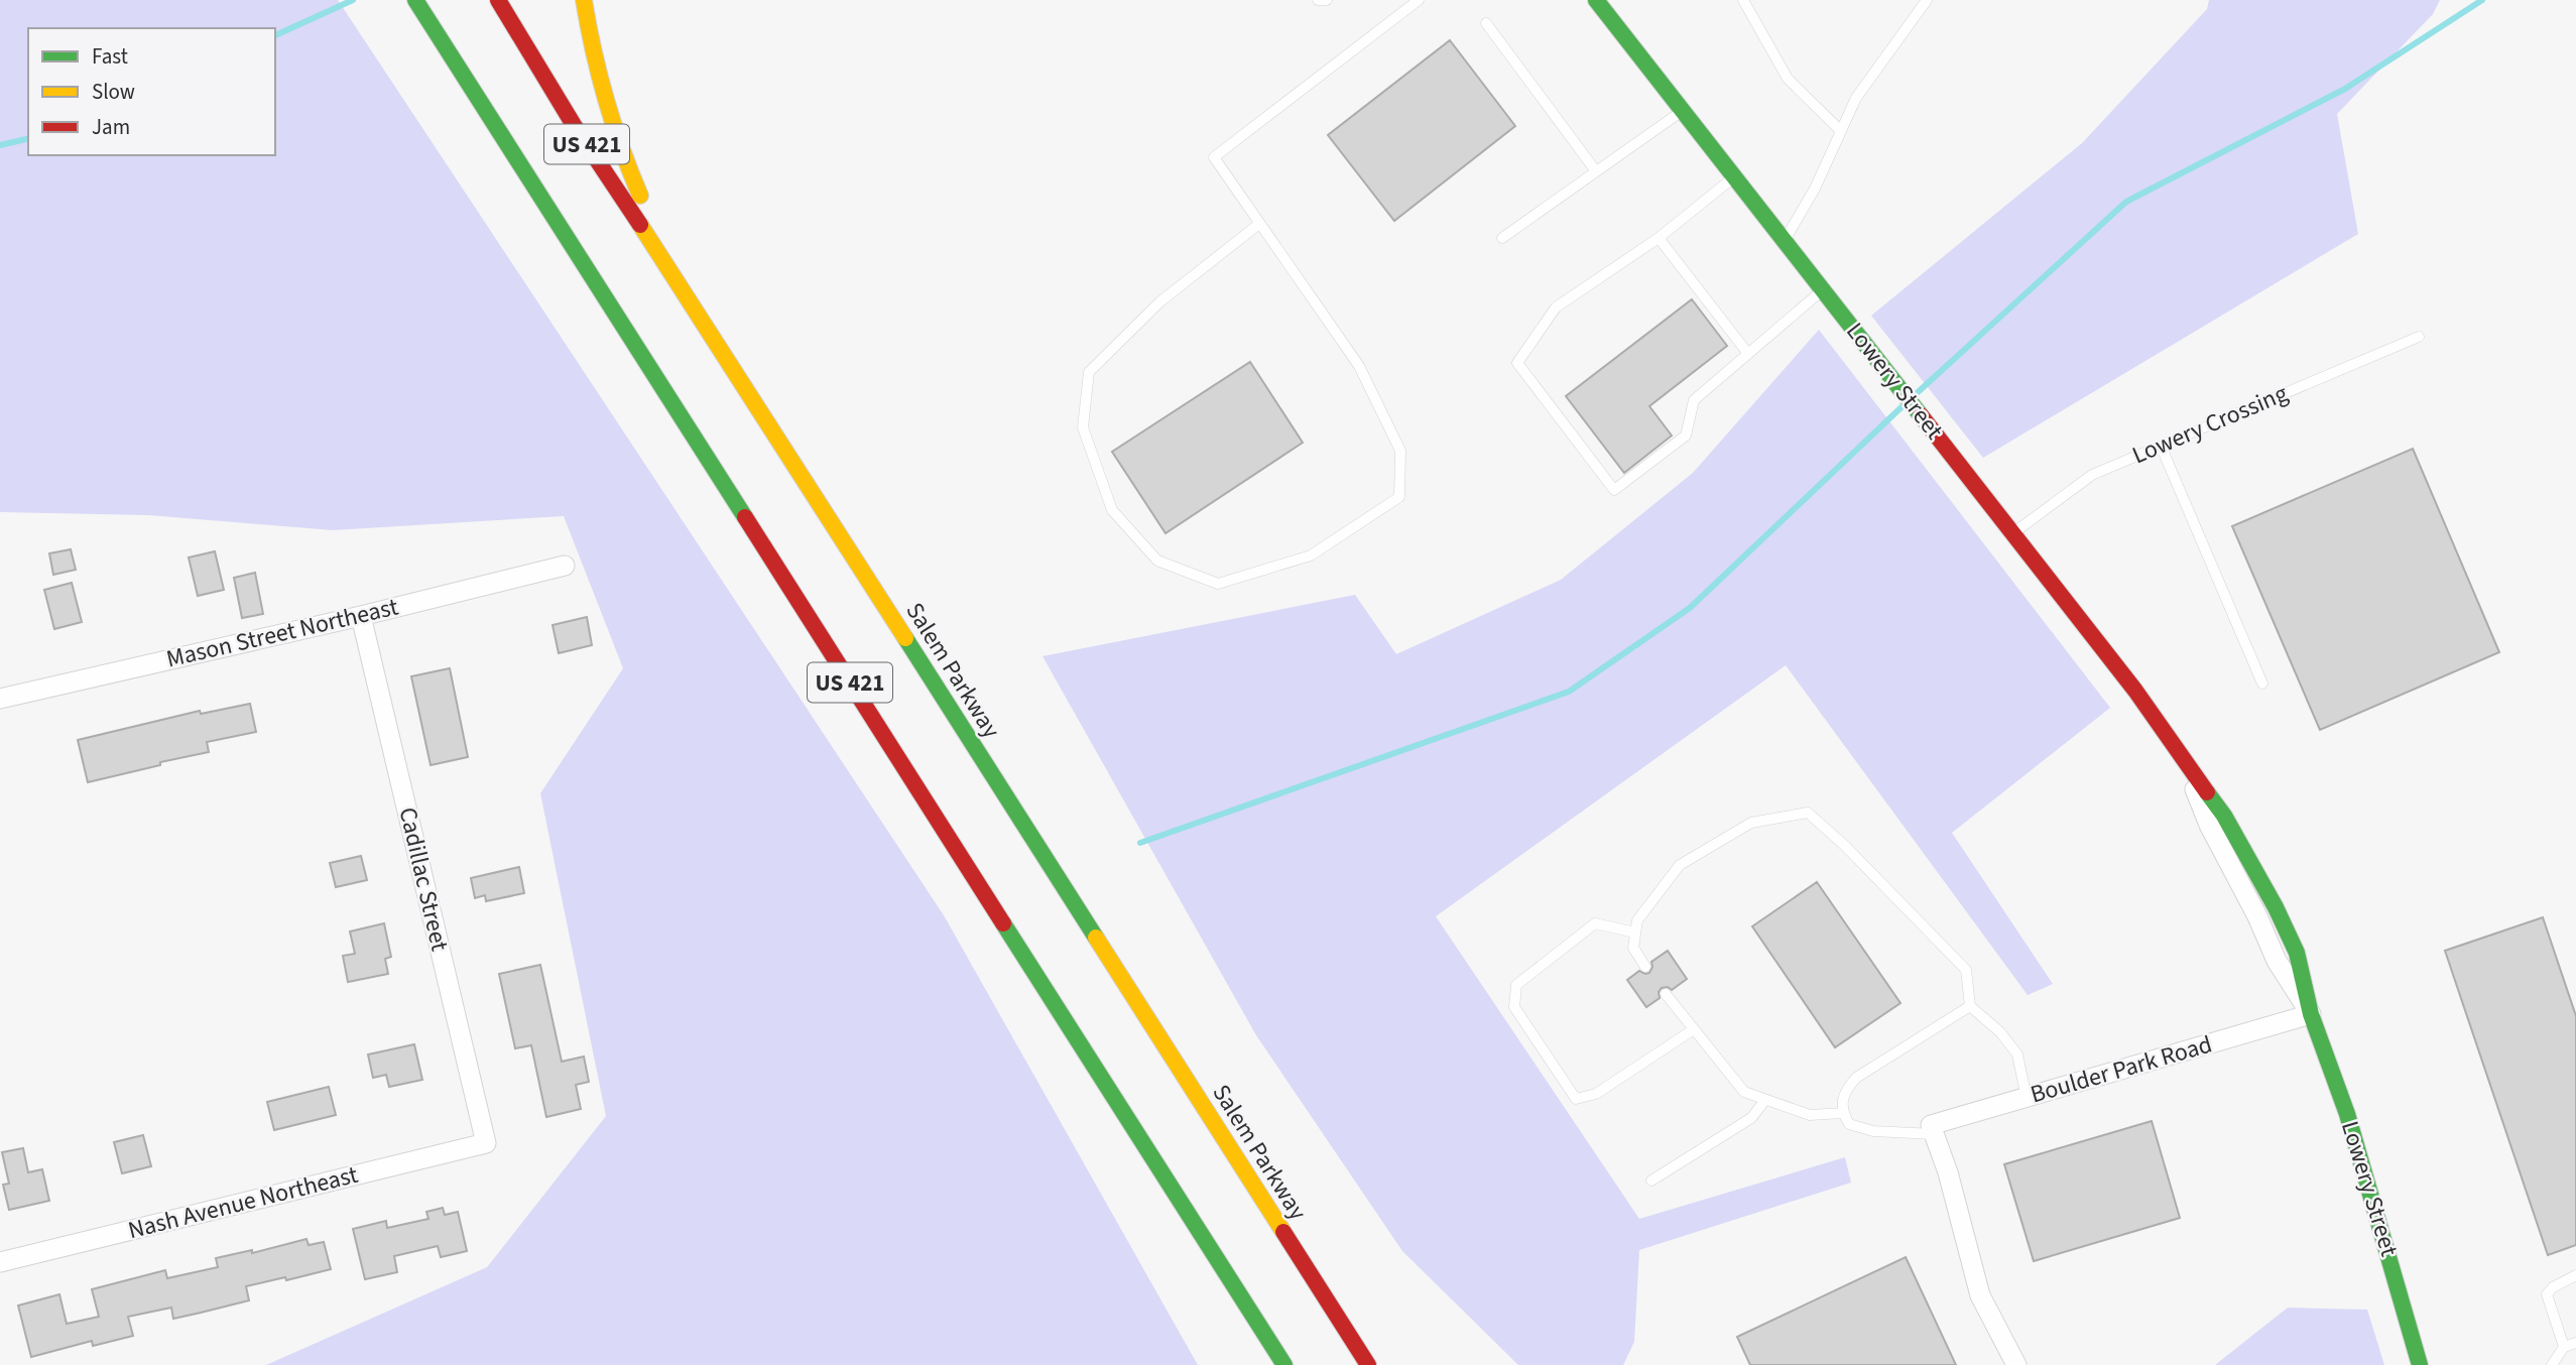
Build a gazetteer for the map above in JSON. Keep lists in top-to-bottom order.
{
  "streets": {
    "main road": ["US 421", "Lowery Street", "Salem Parkway"],
    "street": [
      "Mason Street Northeast",
      "Cadillac Street",
      "Boulder Park Road",
      "Nash Avenue Northeast"
    ],
    "lane": ["Lowery Crossing"]
  },
  "crossings": [
    ["Lowery Street", "Lowery Crossing"],
    ["Lowery Street", "Boulder Park Road"],
    ["Mason Street Northeast", "Cadillac Street"],
    ["Cadillac Street", "Nash Avenue Northeast"]
  ],
  "legend": ["Fast", "Slow", "Jam"]
}
